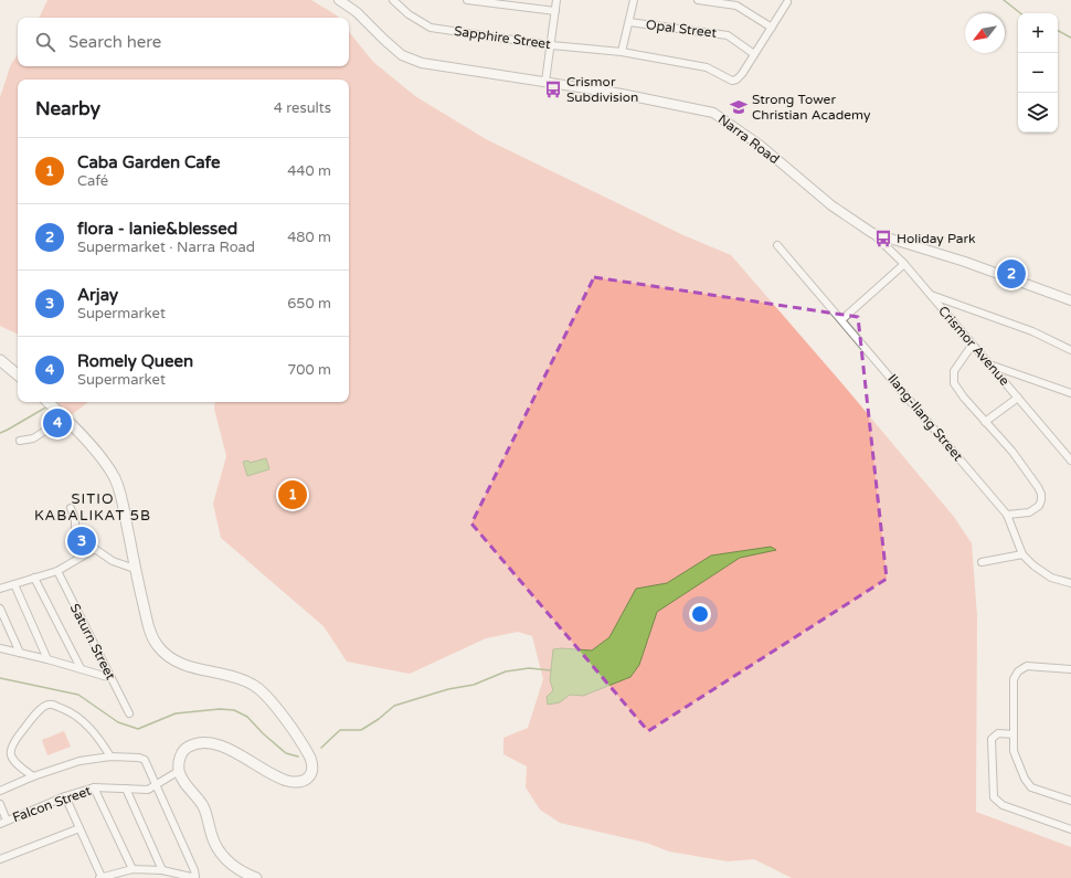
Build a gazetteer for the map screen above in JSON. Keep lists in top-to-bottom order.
{
  "streets": {
    "street": [
      "Opal Street",
      "Sapphire Street",
      "Narra Road",
      "Crismor Avenue",
      "Ilang-Ilang Street",
      "Saturn Street",
      "Falcon Street"
    ]
  },
  "crossings": [
    ["Opal Street", "Sapphire Street"],
    ["Narra Road", "Crismor Avenue"]
  ],
  "districts": ["SITIO KABALIKAT 5B"],
  "places": {
    "bus stop": ["Crismor Subdivision", "Holiday Park"],
    "school or university": ["Strong Tower Christian Academy"]
  },
  "north": "bottom left",
  "page": {
    "map_buttons": ["+", "−"],
    "search": "Search here",
    "heading": ["Nearby", "4 results"],
    "list": [
      {
        "mark": "1",
        "name": "Caba Garden Cafe",
        "note": "Café",
        "value": "440 m"
      },
      {
        "mark": "2",
        "name": "flora - lanie&blessed",
        "note": "Supermarket · Narra Road",
        "value": "480 m"
      },
      {
        "mark": "3",
        "name": "Arjay",
        "note": "Supermarket",
        "value": "650 m"
      },
      {
        "mark": "4",
        "name": "Romely Queen",
        "note": "Supermarket",
        "value": "700 m"
      }
    ],
    "pins": [
      "2",
      "4",
      "1",
      "3"
    ]
  }
}
